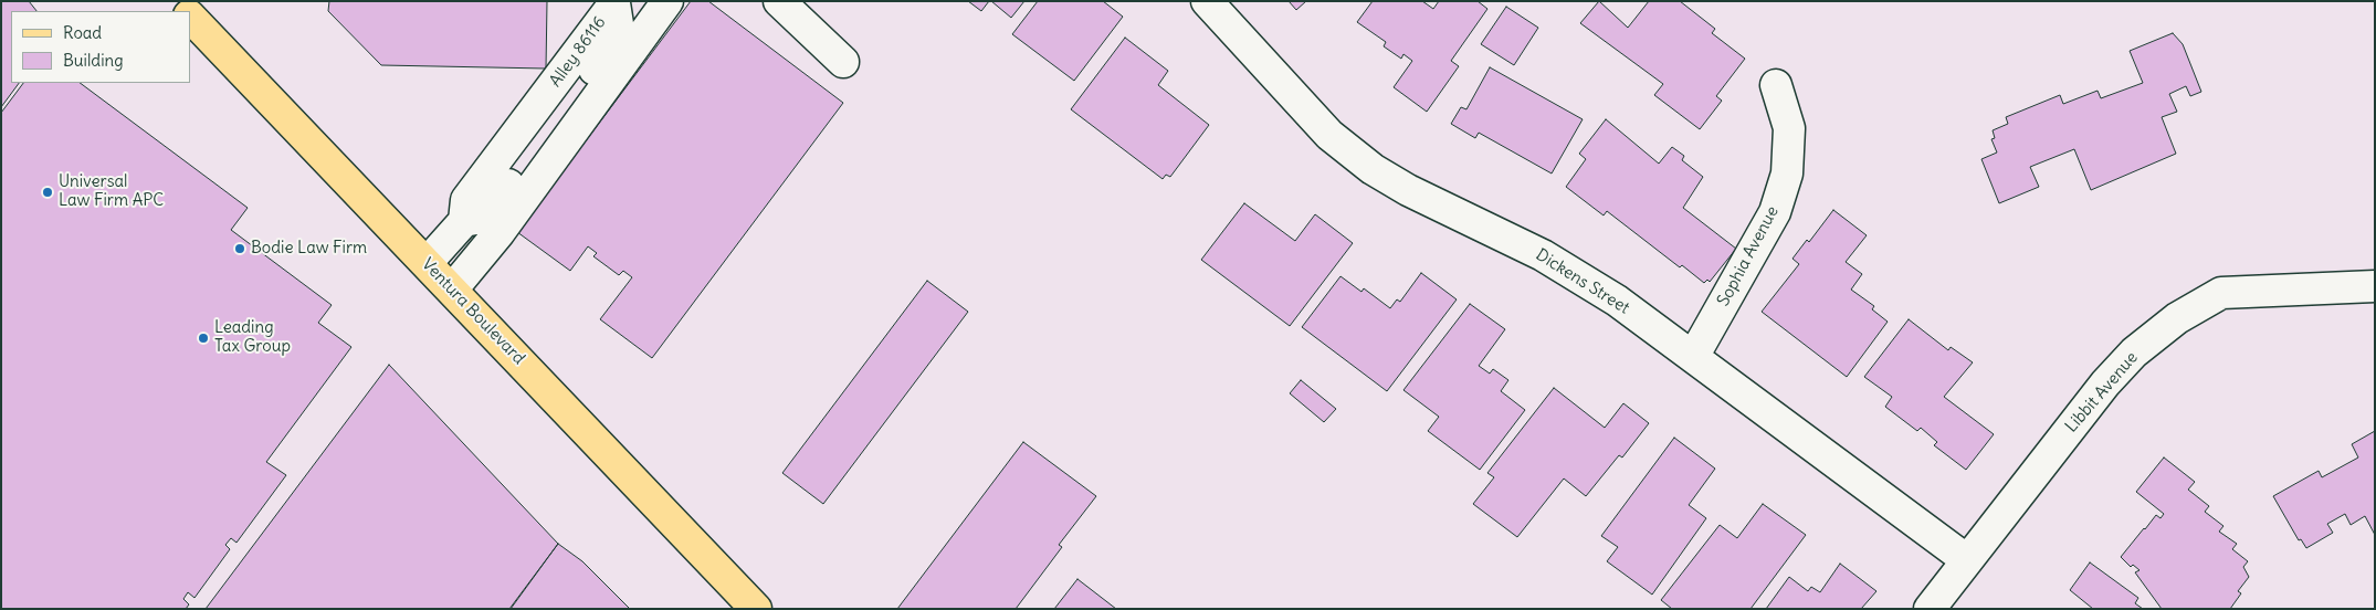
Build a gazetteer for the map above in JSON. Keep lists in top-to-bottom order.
{
  "streets": {
    "main road": ["Ventura Boulevard"],
    "street": [
      "Alley 86116",
      "Sophia Avenue",
      "Dickens Street",
      "Libbit Avenue"
    ]
  },
  "crossings": [
    ["Alley 86116", "Ventura Boulevard"],
    ["Sophia Avenue", "Dickens Street"],
    ["Dickens Street", "Libbit Avenue"]
  ],
  "places": ["Universal Law Firm APC", "Bodie Law Firm", "Leading Tax Group"],
  "legend": ["Road", "Building"]
}
